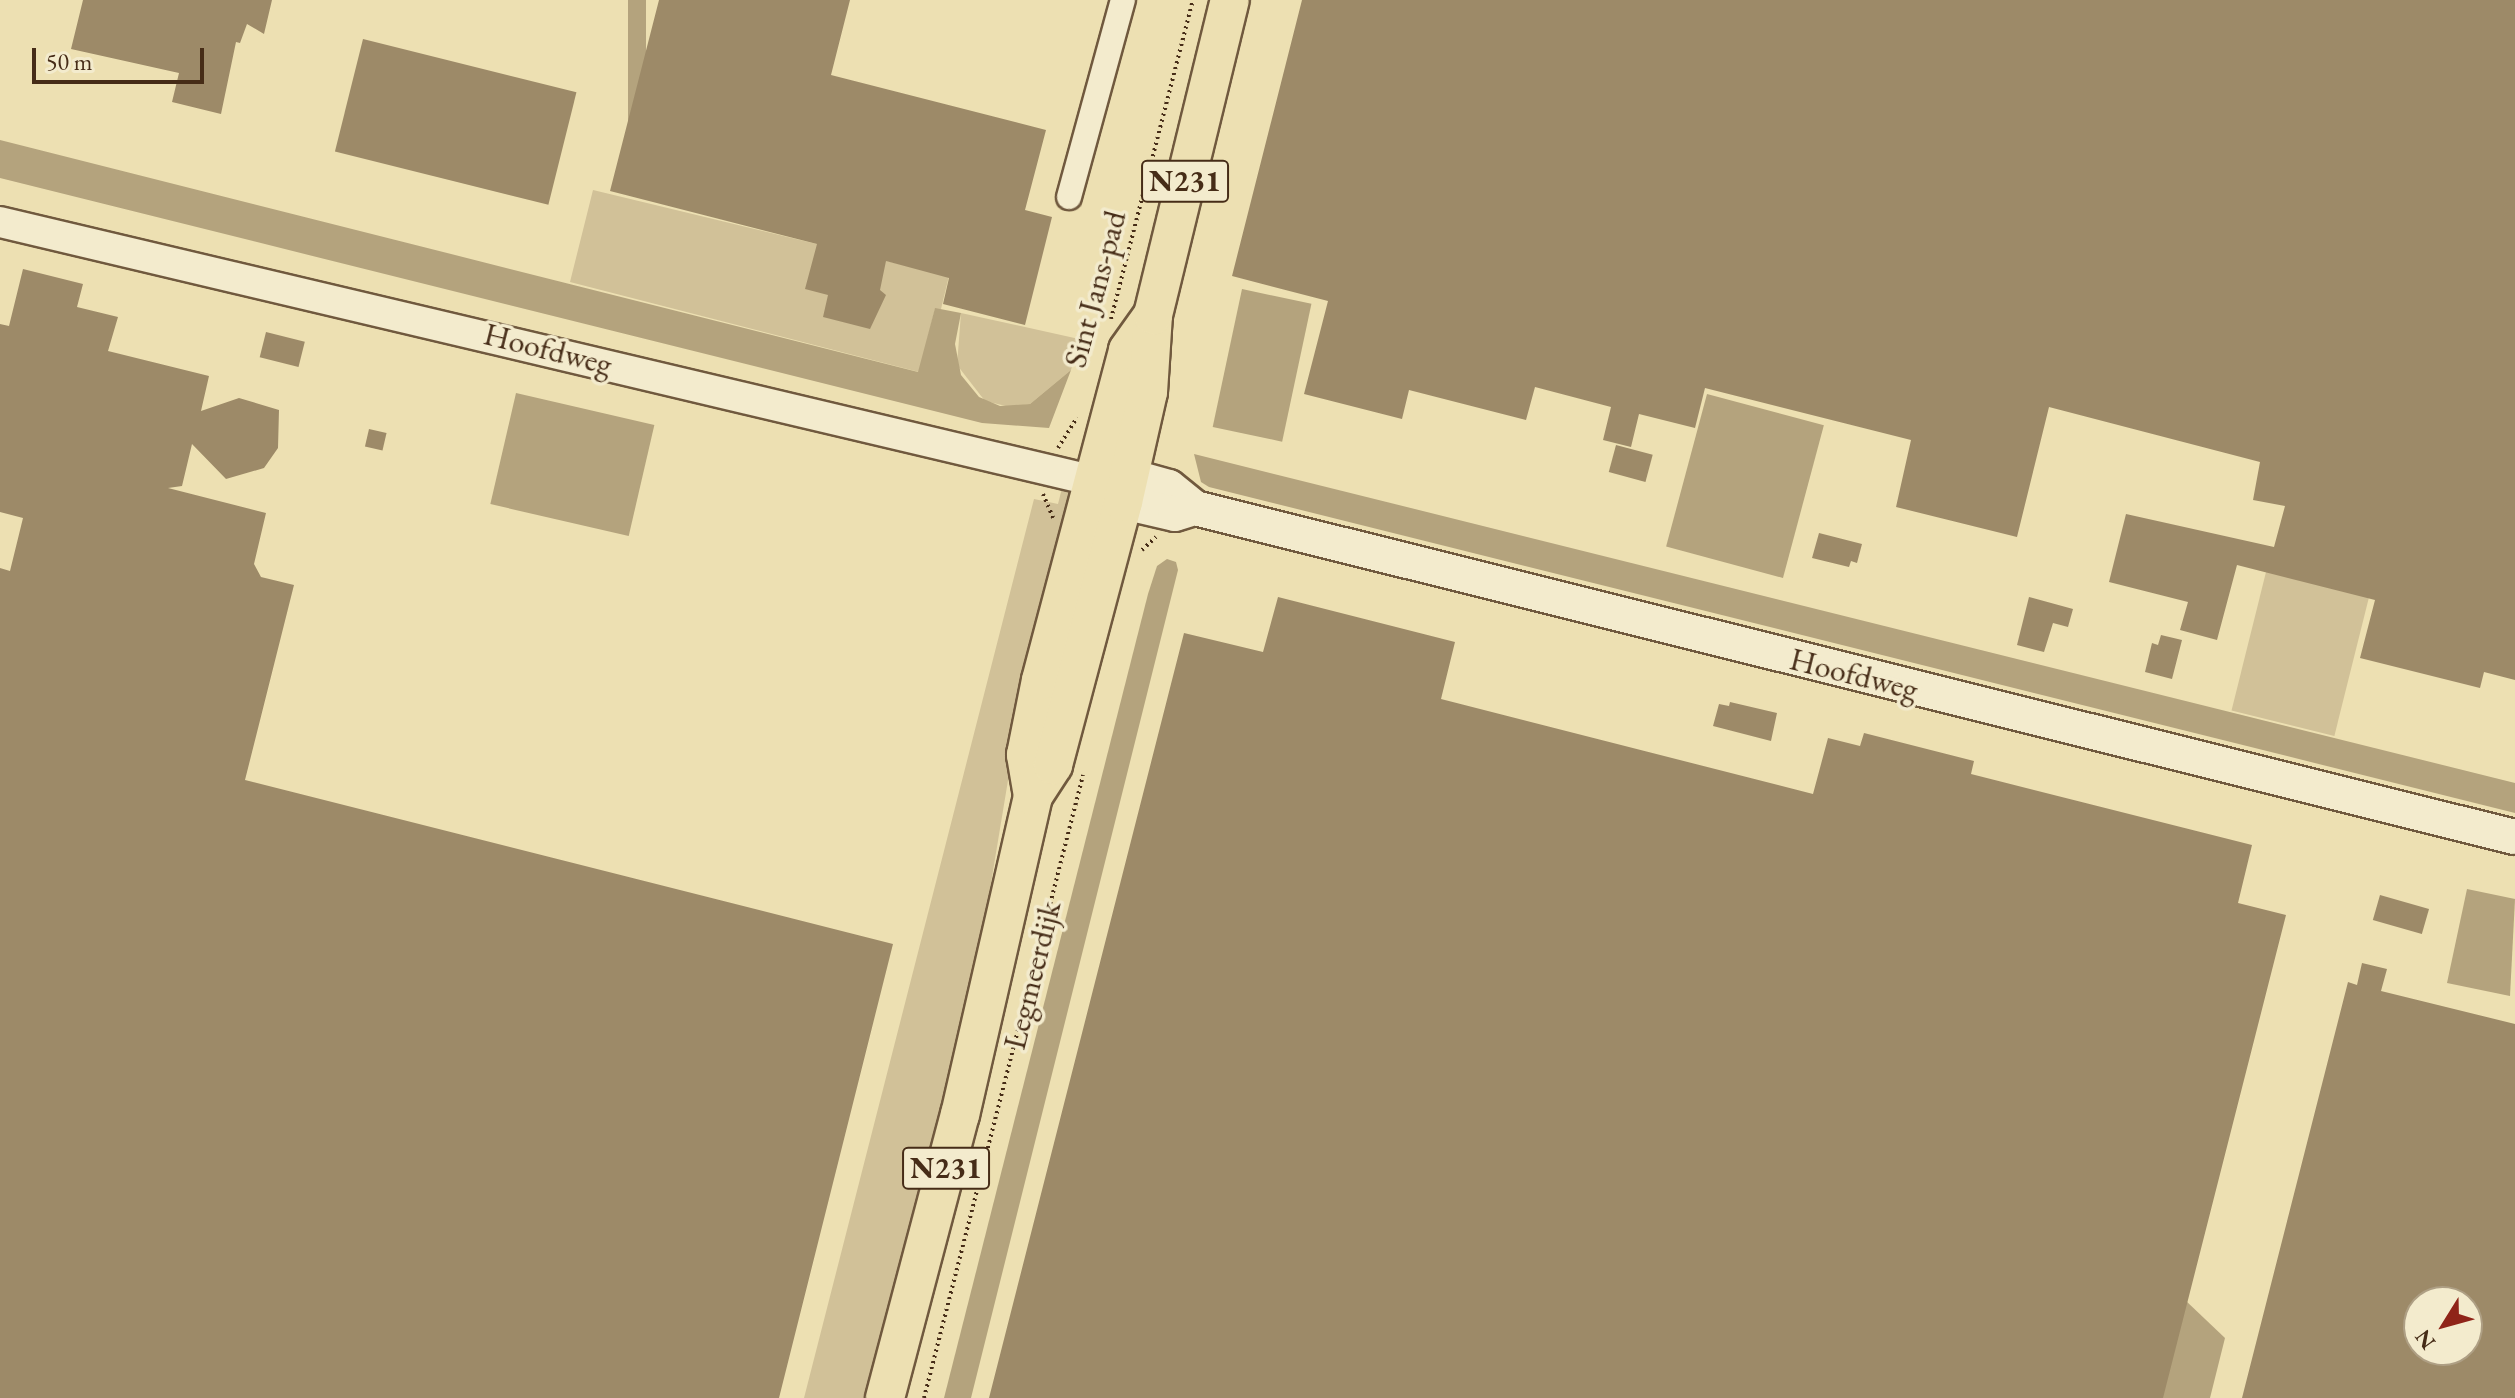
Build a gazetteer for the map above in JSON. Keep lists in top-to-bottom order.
{
  "streets": {
    "main road": ["N231", "Hoofdweg", "Legmeerdijk"],
    "path": ["Sint Jans-pad"]
  },
  "crossings": [
    ["N231", "Hoofdweg"],
    ["N231", "Legmeerdijk"],
    ["Hoofdweg", "Legmeerdijk"]
  ],
  "scale_bar": "50 m",
  "north": "bottom left"
}
